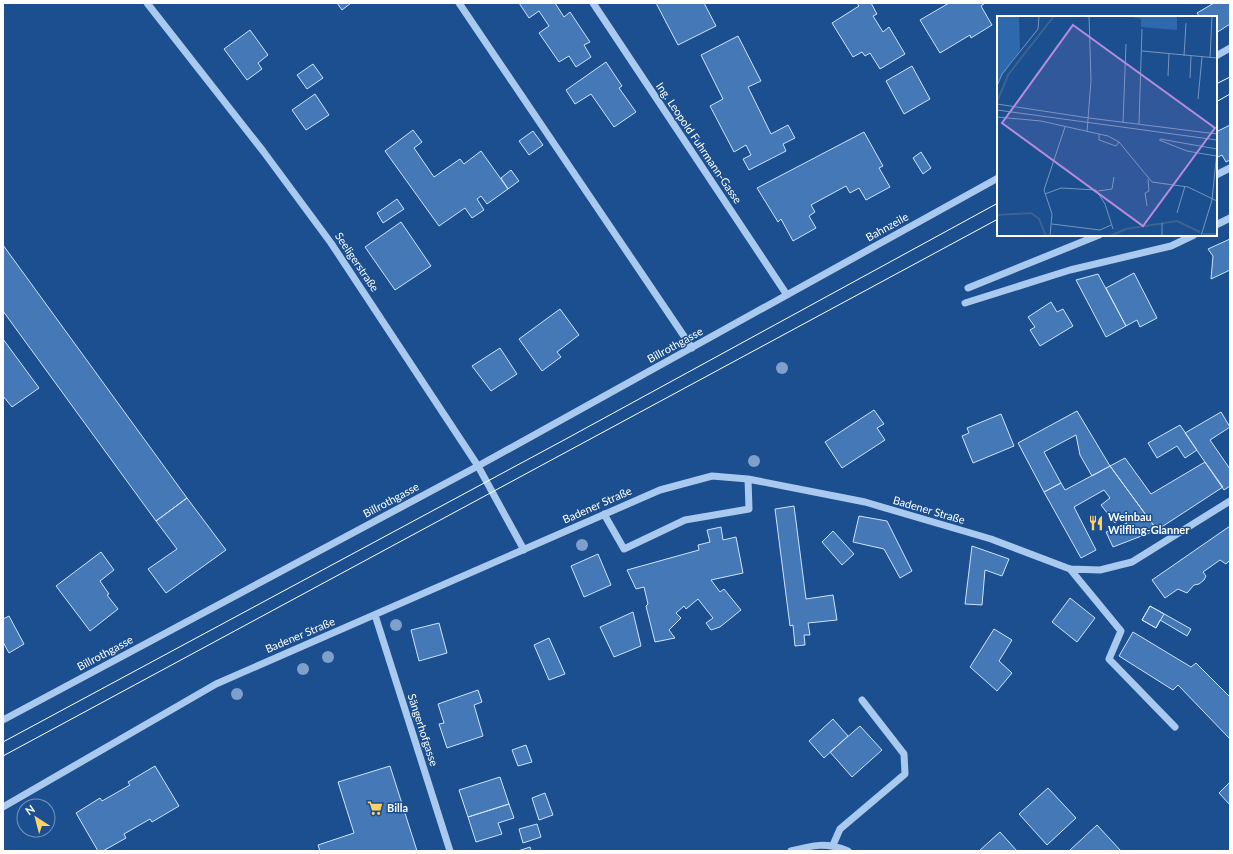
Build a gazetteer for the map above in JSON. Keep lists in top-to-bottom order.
{
  "streets": {
    "street": [
      "Ing. Leopold Fuhrmann-Gasse",
      "Bahnzeile",
      "Seeligerstraße",
      "Billrothgasse",
      "Badener Straße",
      "Sängerhofgasse"
    ]
  },
  "crossings": [
    ["Ing. Leopold Fuhrmann-Gasse", "Bahnzeile"],
    ["Ing. Leopold Fuhrmann-Gasse", "Billrothgasse"],
    ["Bahnzeile", "Billrothgasse"],
    ["Seeligerstraße", "Billrothgasse"],
    ["Seeligerstraße", "Badener Straße"],
    ["Badener Straße", "Sängerhofgasse"]
  ],
  "places": {
    "restaurant": ["Weinbau Wilfling-Glanner"],
    "supermarket": ["Billa"]
  },
  "north": "top left"
}
